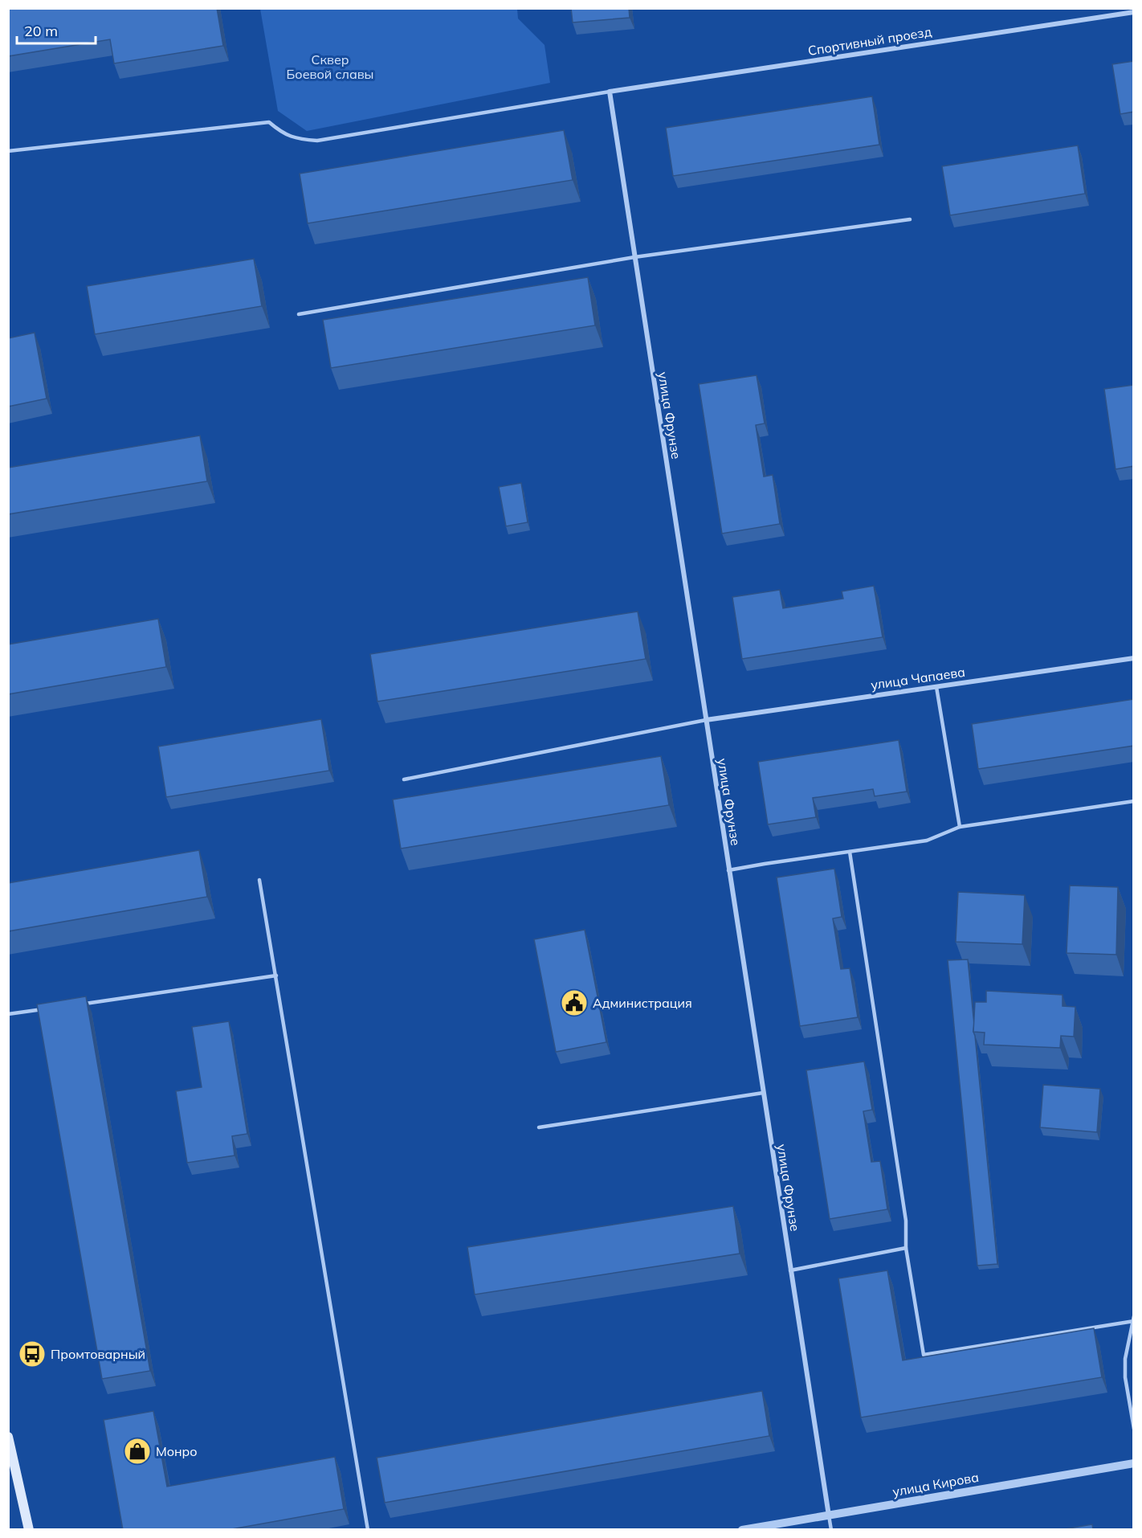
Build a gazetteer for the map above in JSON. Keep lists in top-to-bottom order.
{
  "streets": {
    "street": [
      "Спортивный проезд",
      "улица Фрунзе",
      "улица Чапаева",
      "улица Кирова"
    ]
  },
  "crossings": [
    ["Спортивный проезд", "улица Фрунзе"],
    ["улица Фрунзе", "улица Чапаева"],
    ["улица Фрунзе", "улица Кирова"]
  ],
  "parks": ["Сквер Боевой славы"],
  "places": {
    "public building": ["Администрация"],
    "bus stop": ["Промтоварный"],
    "shop": ["Монро"]
  },
  "scale_bar": "20 m"
}
